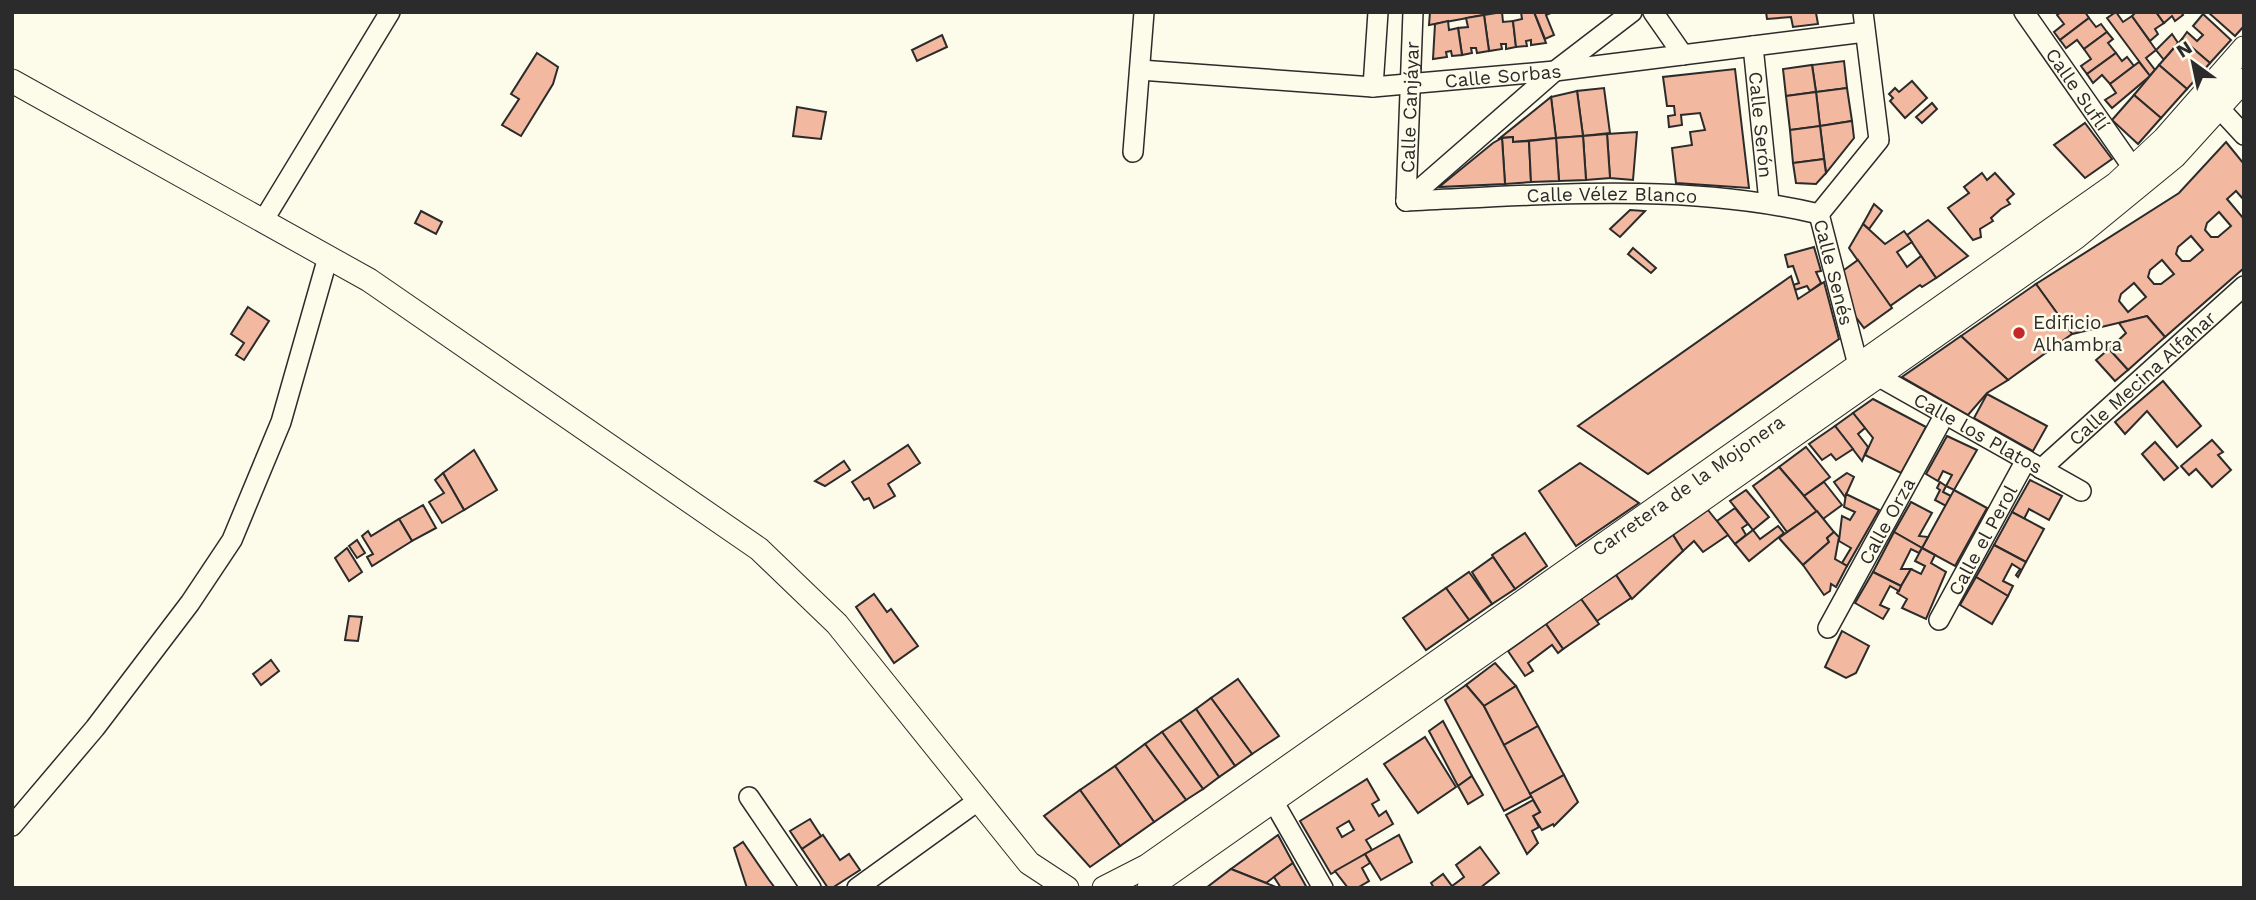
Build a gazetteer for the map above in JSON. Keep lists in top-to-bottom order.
{
  "streets": {
    "street": [
      "Calle Sorbas",
      "Calle Suflí",
      "Calle Canjáyar",
      "Calle Serón",
      "Calle Vélez Blanco",
      "Calle Senés",
      "Calle Mecina Alfahar",
      "Calle los Platos",
      "Carretera de la Mojonera",
      "Calle Orza",
      "Calle el Perol"
    ]
  },
  "crossings": [
    ["Calle Sorbas", "Calle Canjáyar"],
    ["Calle Sorbas", "Calle Serón"],
    ["Calle Sorbas", "Calle Senés"],
    ["Calle Suflí", "Carretera de la Mojonera"],
    ["Calle Canjáyar", "Calle Vélez Blanco"],
    ["Calle Serón", "Calle Vélez Blanco"],
    ["Calle Vélez Blanco", "Calle Senés"],
    ["Calle Senés", "Calle los Platos"],
    ["Calle Senés", "Carretera de la Mojonera"],
    ["Calle Mecina Alfahar", "Calle los Platos"],
    ["Calle Mecina Alfahar", "Calle el Perol"],
    ["Calle los Platos", "Carretera de la Mojonera"],
    ["Calle los Platos", "Calle Orza"],
    ["Calle los Platos", "Calle el Perol"]
  ],
  "places": ["Edificio Alhambra"],
  "north": "top left"
}
